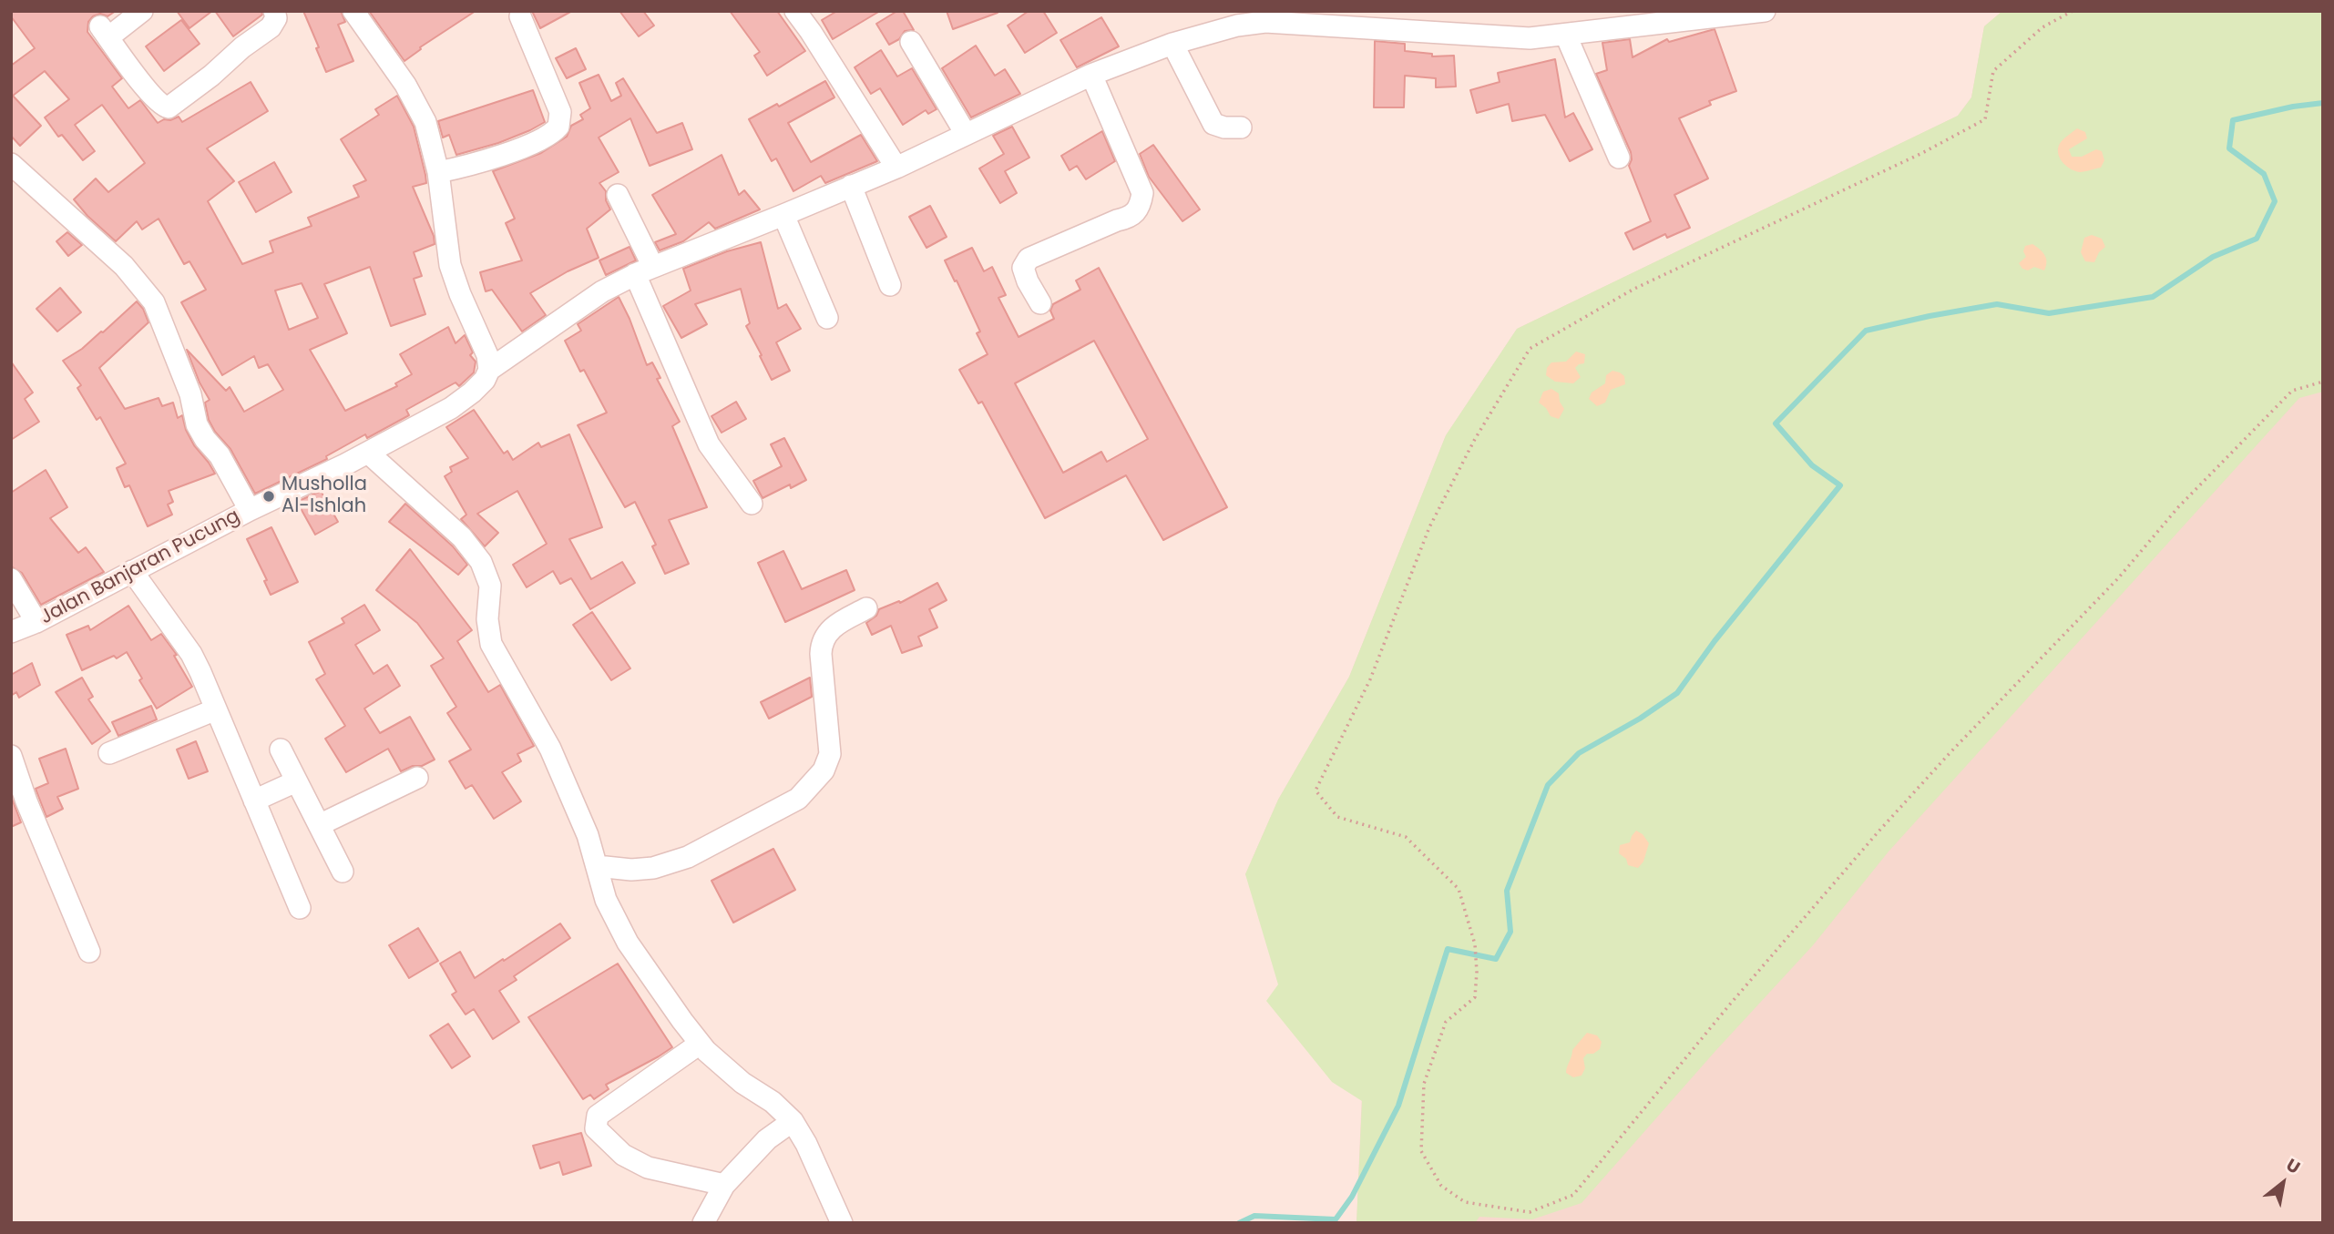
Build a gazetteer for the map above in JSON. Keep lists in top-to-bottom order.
{
  "streets": {
    "street": ["Jalan Banjaran Pucung"]
  },
  "places": ["Musholla Al-Ishlah"],
  "north": "top right"
}
